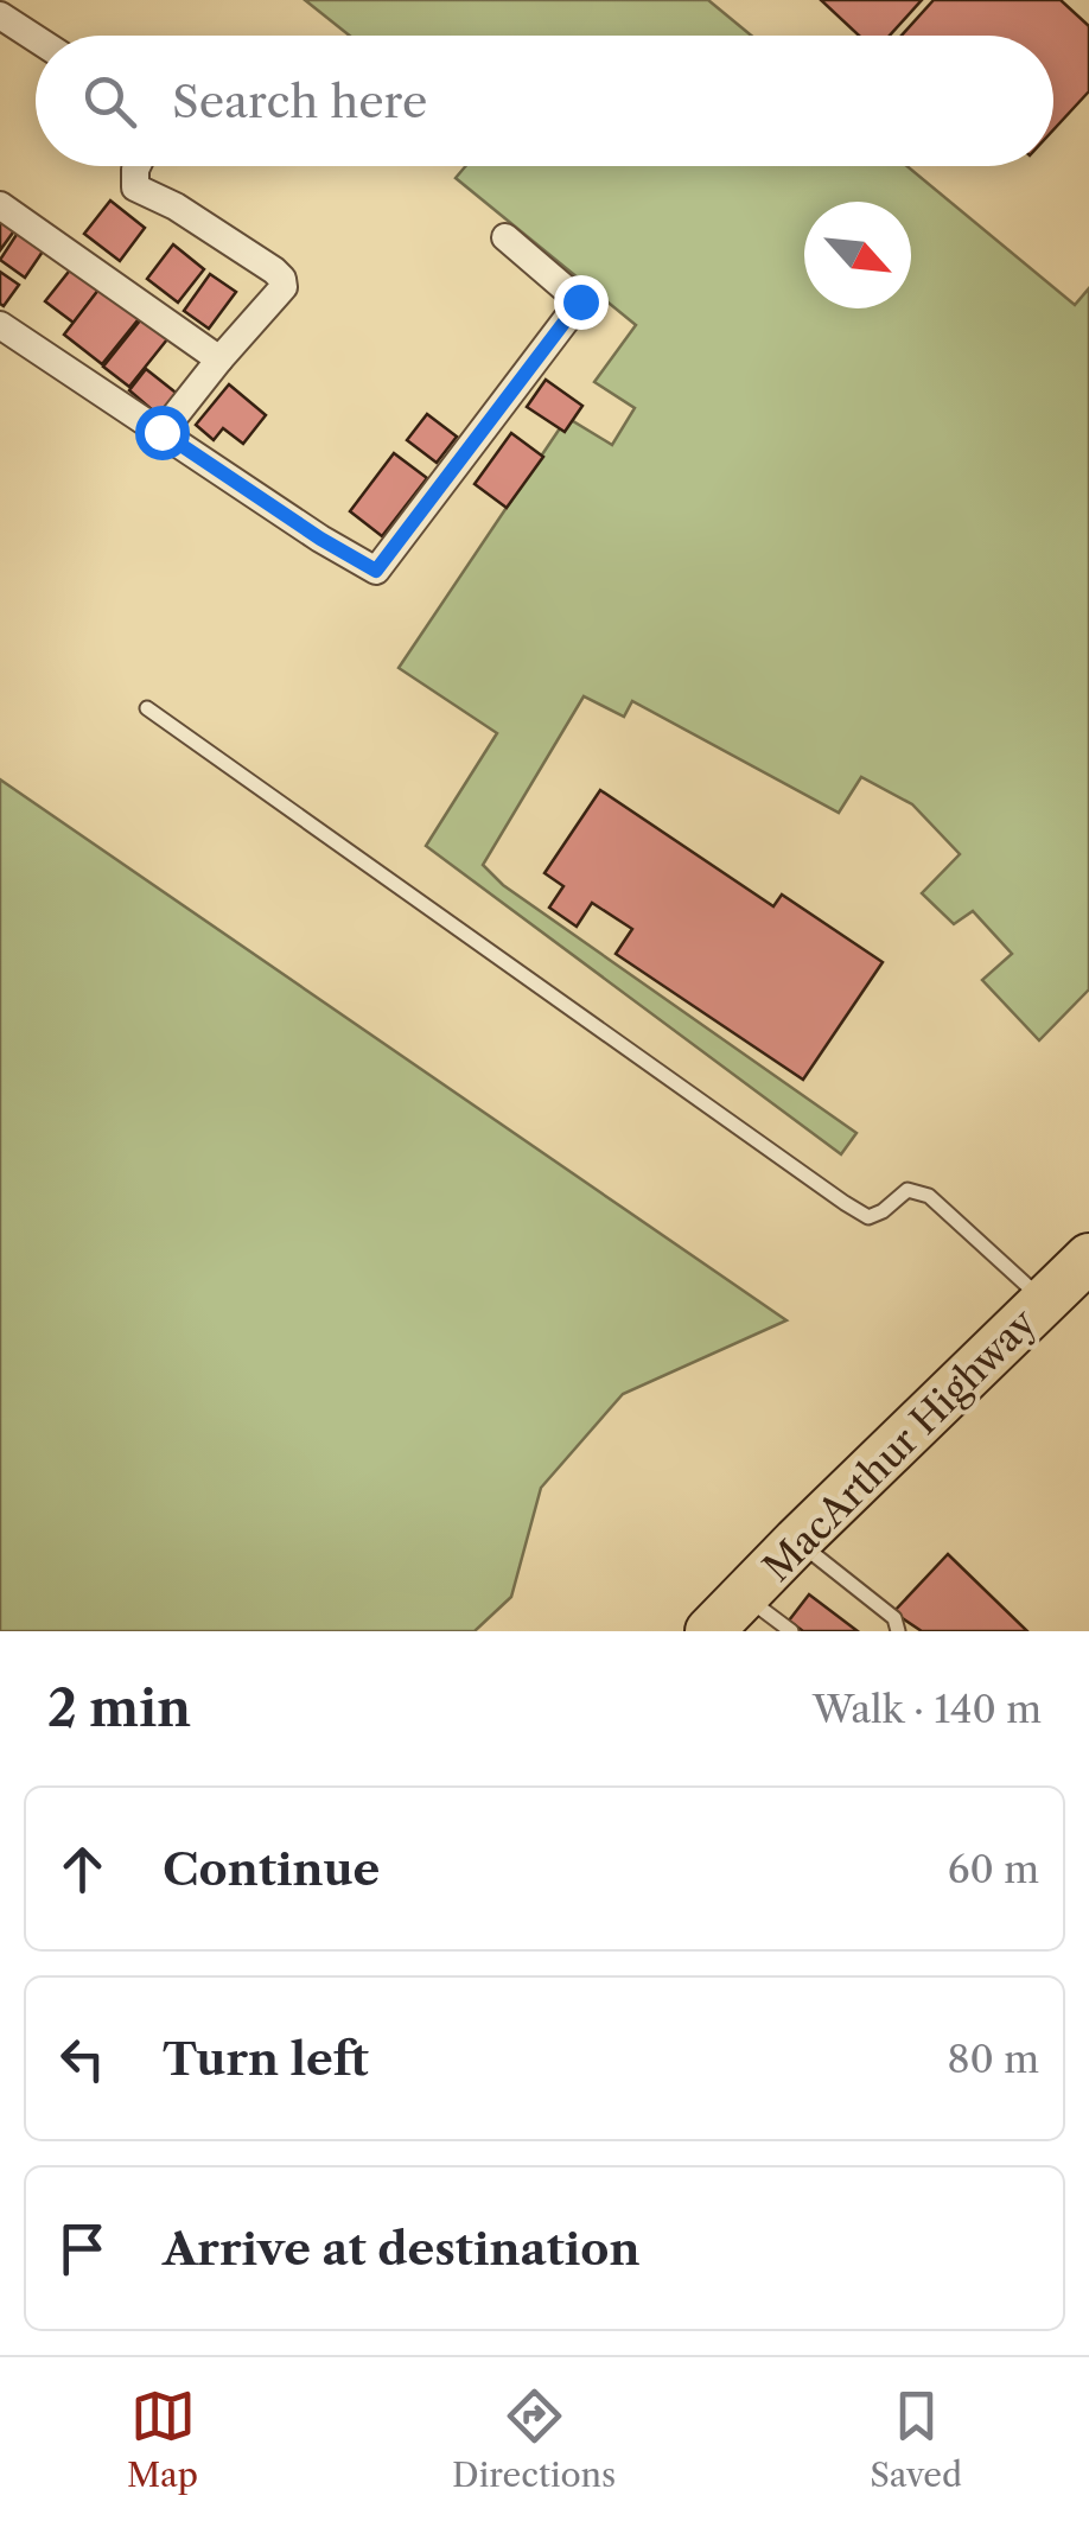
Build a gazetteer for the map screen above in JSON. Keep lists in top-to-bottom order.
{
  "streets": {
    "highway": ["MacArthur Highway"]
  },
  "north": "bottom right",
  "page": {
    "search": "Search here",
    "heading": ["2 min", "Walk · 140 m"],
    "list": [
      ["Continue", "60 m"],
      ["Turn left", "80 m"],
      "Arrive at destination"
    ],
    "nav": ["Map", "Directions", "Saved"]
  }
}
